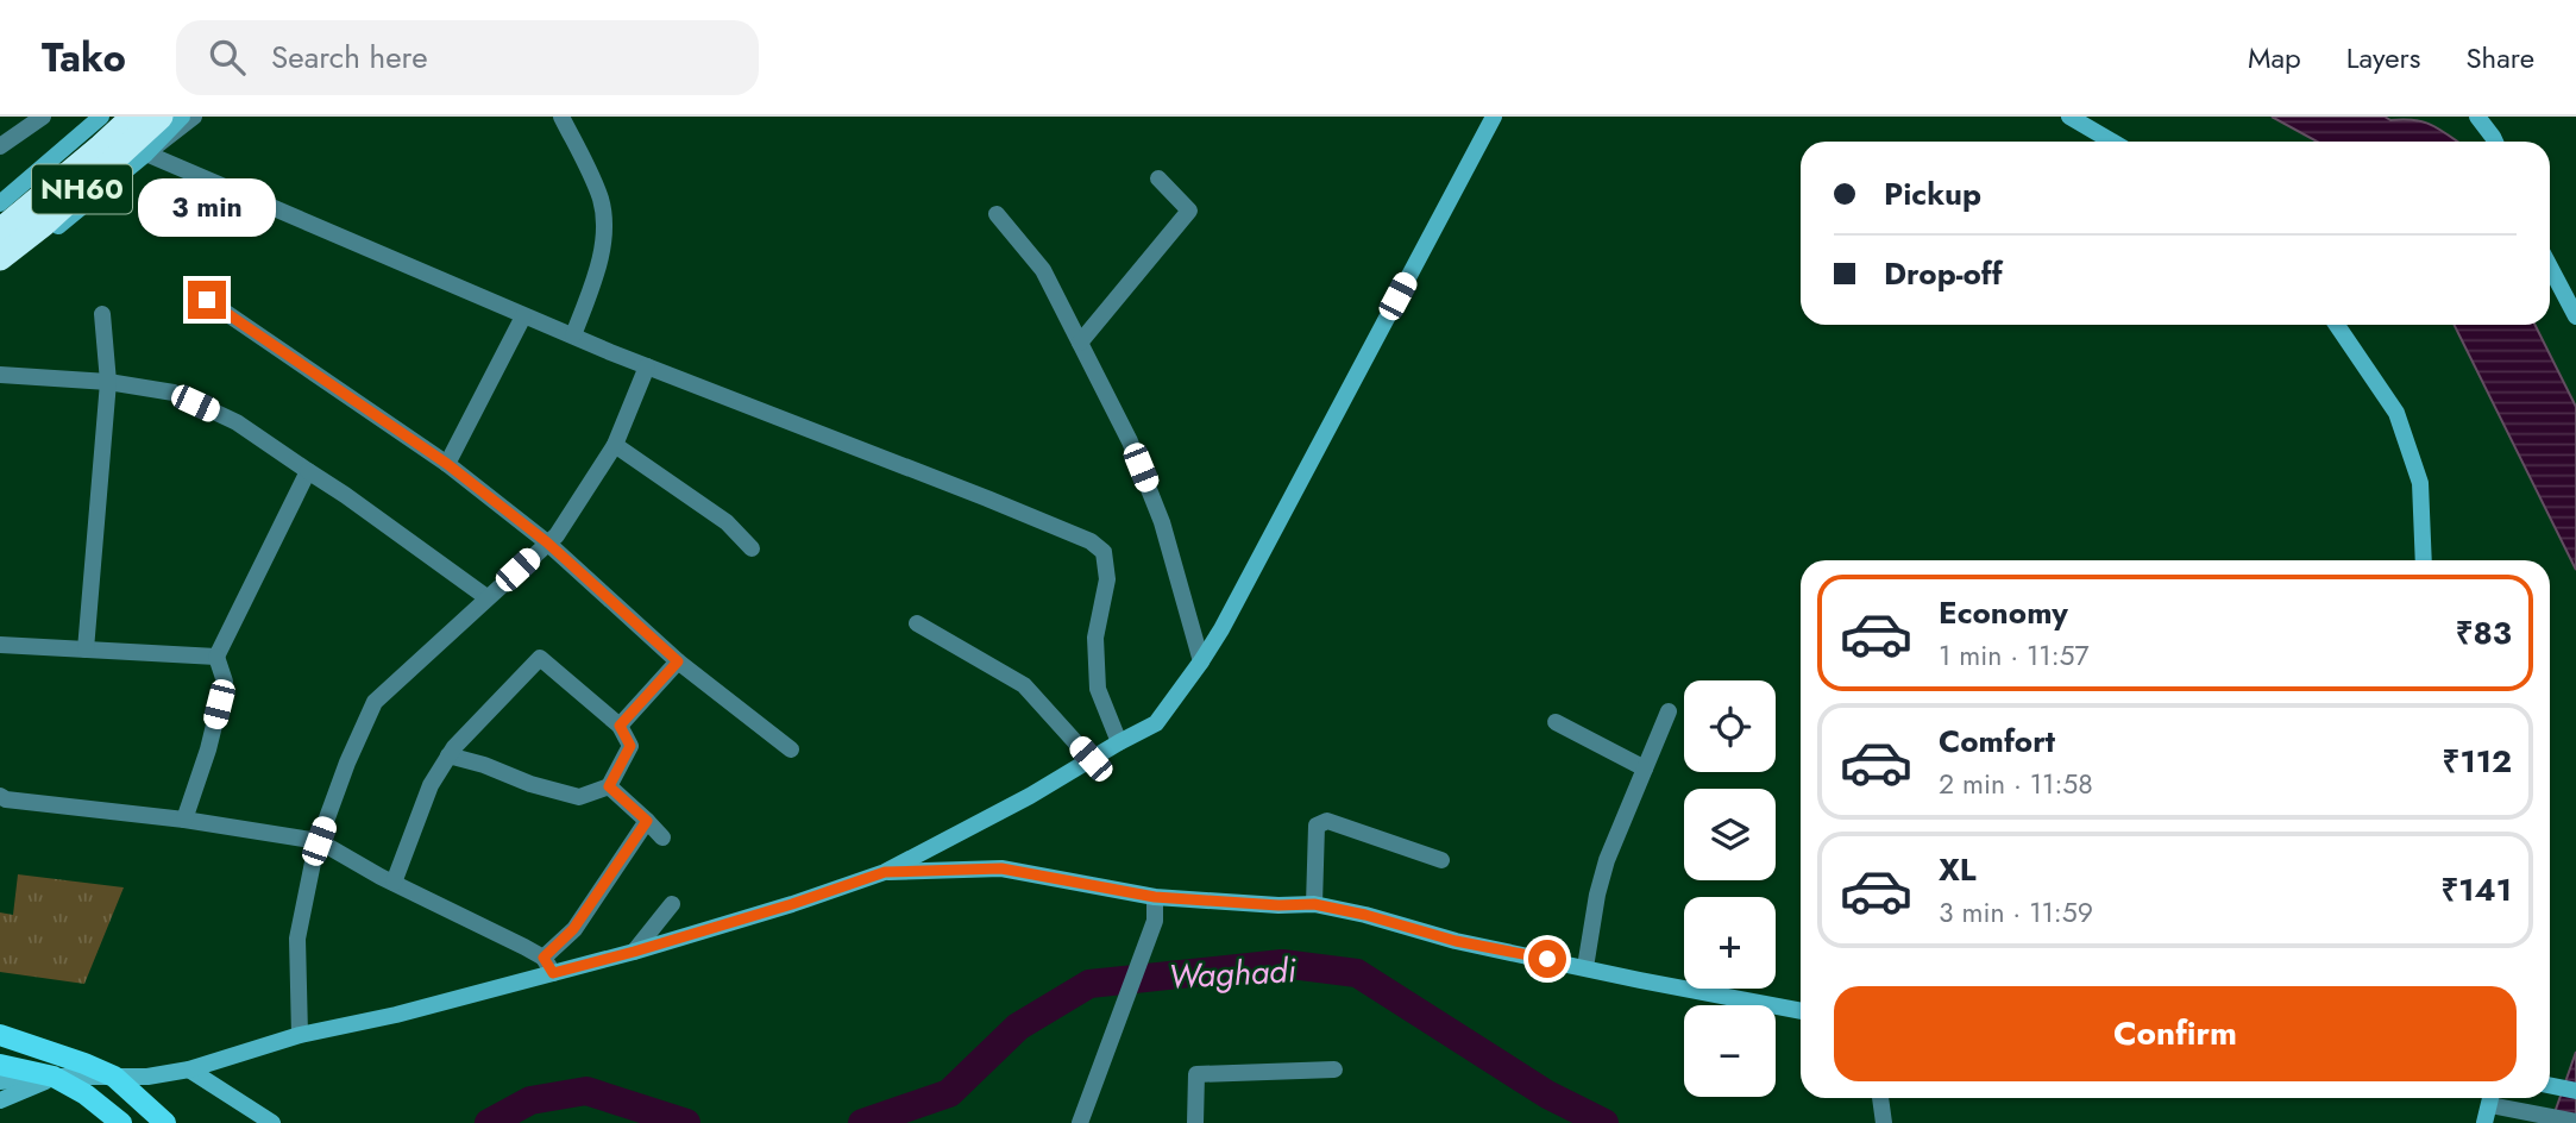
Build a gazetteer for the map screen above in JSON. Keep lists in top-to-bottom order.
{
  "streets": {
    "highway": ["NH60"]
  },
  "water": ["Waghadi"],
  "page": {
    "header": "Tako",
    "search": "Search here",
    "nav": ["Map", "Layers", "Share"],
    "banner": ["Pickup", "Drop-off"],
    "bubble": "3 min",
    "list": [
      {
        "name": "Economy",
        "note": "1 min · 11:57",
        "value": "₹83"
      },
      {
        "name": "Comfort",
        "note": "2 min · 11:58",
        "value": "₹112"
      },
      {
        "name": "XL",
        "note": "3 min · 11:59",
        "value": "₹141"
      }
    ],
    "map_buttons": ["+", "−"],
    "buttons": "Confirm"
  }
}
